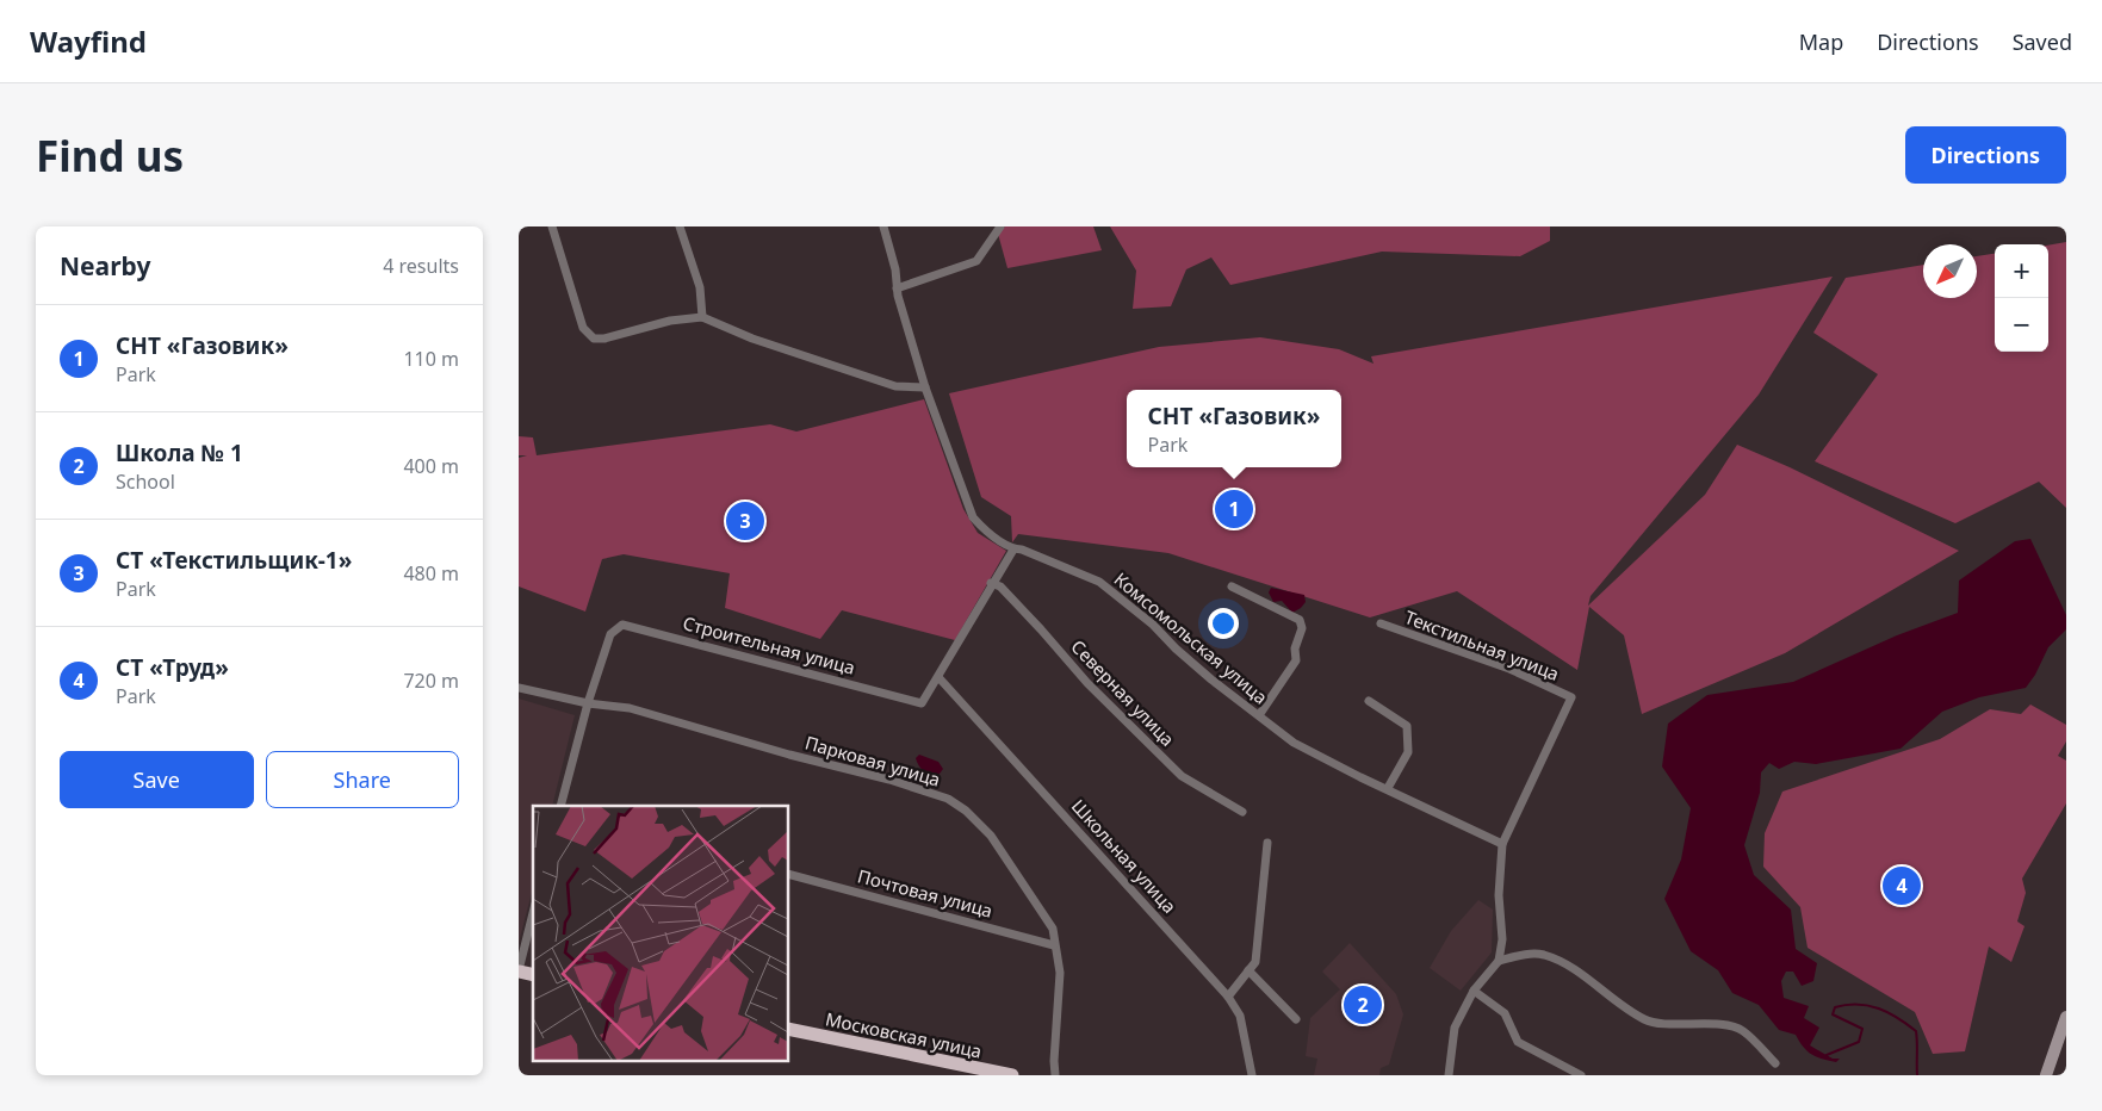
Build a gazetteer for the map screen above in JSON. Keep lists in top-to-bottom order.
{
  "streets": {
    "highway": ["Московская улица"],
    "street": [
      "Комсомольская улица",
      "Строительная улица",
      "Текстильная улица",
      "Северная улица",
      "Парковая улица",
      "Школьная улица",
      "Почтовая улица"
    ]
  },
  "crossings": [
    ["Комсомольская улица", "Текстильная улица"],
    ["Строительная улица", "Парковая улица"],
    ["Строительная улица", "Школьная улица"],
    ["Парковая улица", "Почтовая улица"]
  ],
  "north": "bottom left",
  "page": {
    "header": "Wayfind",
    "nav": ["Map", "Directions", "Saved"],
    "buttons": [
      "Directions",
      ["Save", "Share"]
    ],
    "title": "Find us",
    "heading": ["Nearby", "4 results"],
    "map_buttons": ["+", "−"],
    "list": [
      {
        "mark": "1",
        "name": "СНТ «Газовик»",
        "note": "Park",
        "value": "110 m"
      },
      {
        "mark": "2",
        "name": "Школа № 1",
        "note": "School",
        "value": "400 m"
      },
      {
        "mark": "3",
        "name": "СТ «Текстильщик-1»",
        "note": "Park",
        "value": "480 m"
      },
      {
        "mark": "4",
        "name": "СТ «Труд»",
        "note": "Park",
        "value": "720 m"
      }
    ],
    "popup": ["СНТ «Газовик»", "Park"],
    "pins": [
      "1",
      "3",
      "4",
      "2"
    ]
  }
}
